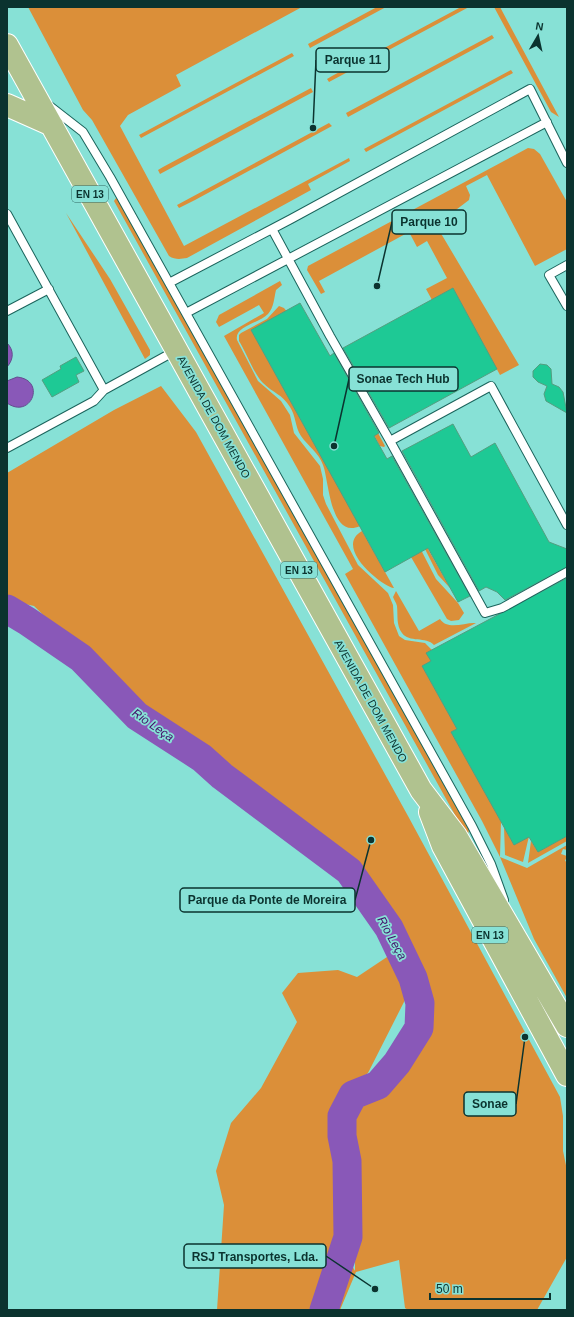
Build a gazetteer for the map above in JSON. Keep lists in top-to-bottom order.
{
  "streets": {
    "main road": ["EN 13", "AVENIDA DE DOM MENDO"]
  },
  "water": ["Rio Leça"],
  "places": [
    "Parque 11",
    "Parque 10",
    "Sonae Tech Hub",
    "Parque da Ponte de Moreira",
    "Sonae",
    "RSJ Transportes, Lda."
  ],
  "scale_bar": "50 m",
  "north": "top"
}
